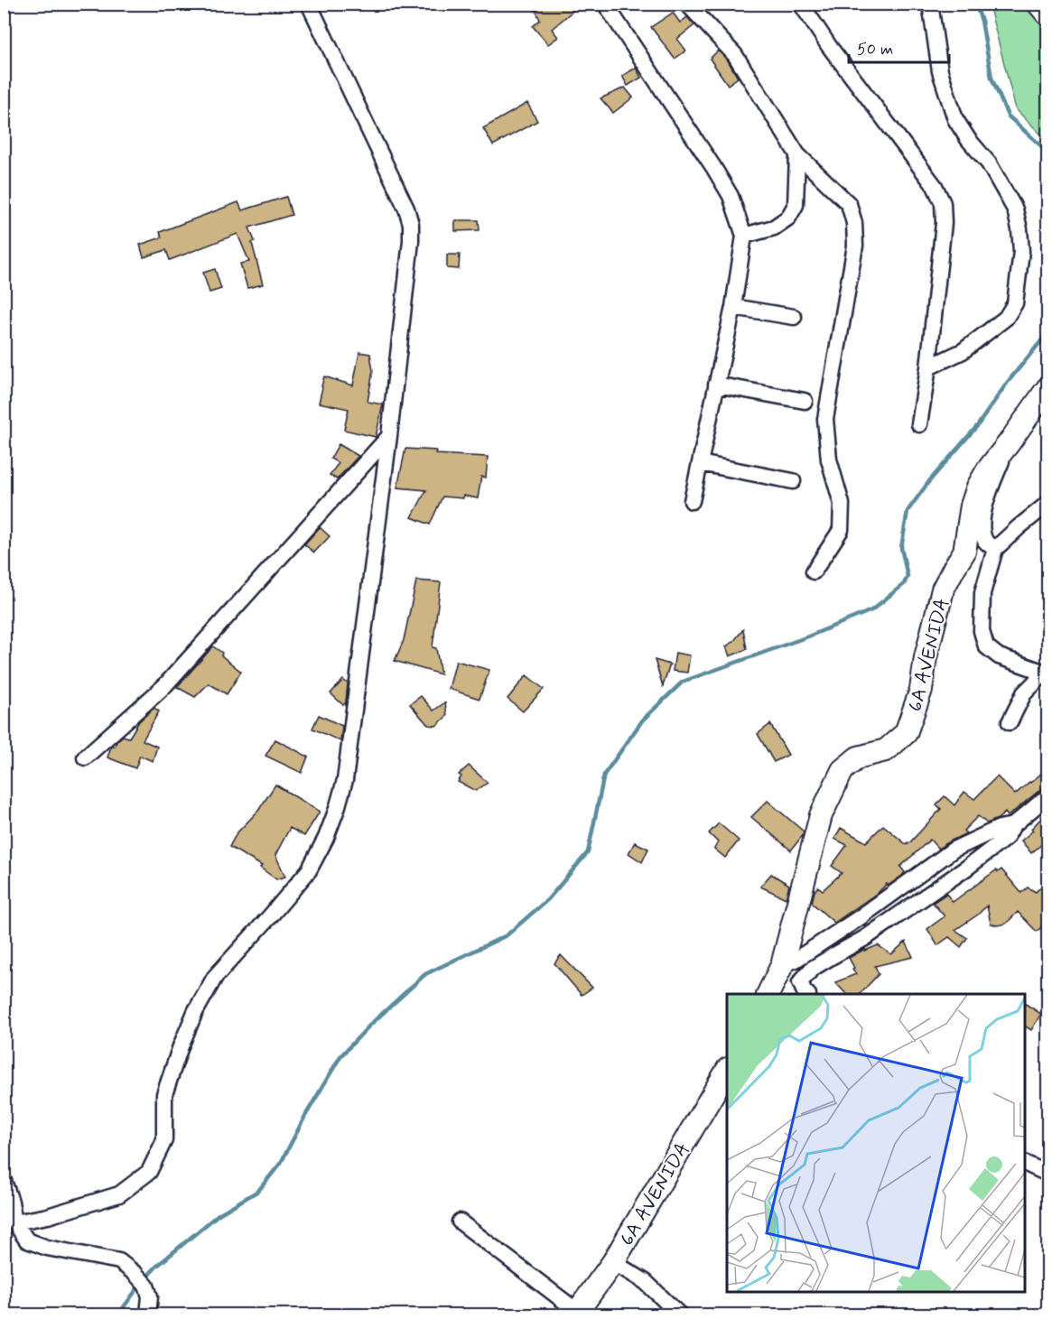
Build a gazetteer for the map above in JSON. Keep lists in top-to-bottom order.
{
  "streets": {
    "street": ["6A AVENIDA"]
  },
  "scale_bar": "50 m"
}
